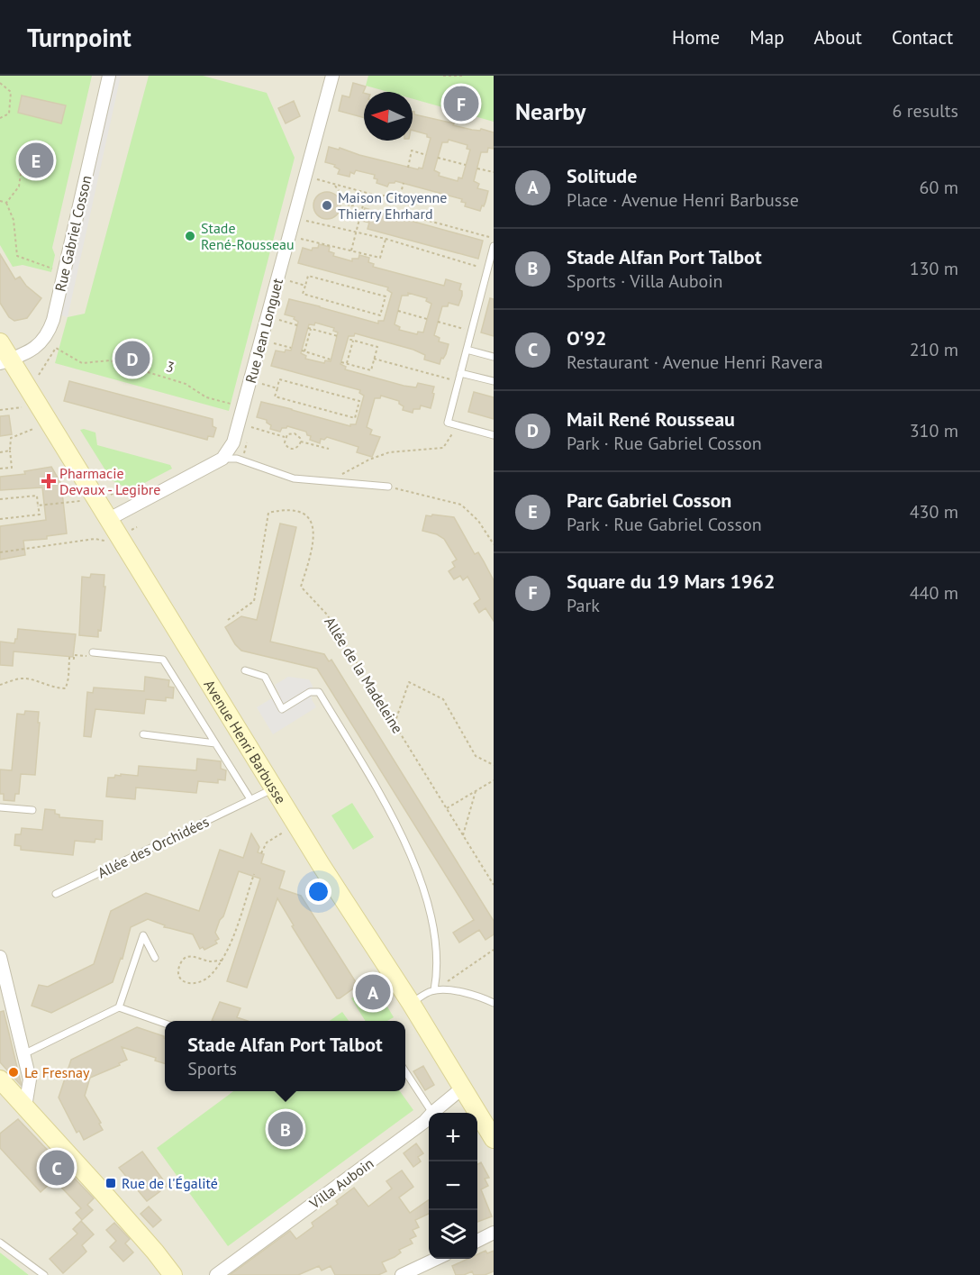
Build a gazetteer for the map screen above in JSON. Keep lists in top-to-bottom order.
{
  "streets": {
    "main road": ["Avenue Henri Barbusse"],
    "street": ["Rue Gabriel Cosson", "Rue Jean Longuet", "Villa Auboin"],
    "lane": ["Allée des Orchidées"],
    "path": ["3", "Allée de la Madeleine"]
  },
  "crossings": [
    ["Rue Gabriel Cosson", "Avenue Henri Barbusse"],
    ["Rue Jean Longuet", "3"],
    ["Avenue Henri Barbusse", "Allée des Orchidées"],
    ["Avenue Henri Barbusse", "Villa Auboin"]
  ],
  "places": {
    "other": ["Maison Citoyenne Thierry Ehrhard", "Stade René-Rousseau", "Le Fresnay"],
    "health": ["Pharmacie Devaux - Legibre"],
    "transit": ["Rue de l'Égalité"]
  },
  "north": "left",
  "page": {
    "header": "Turnpoint",
    "nav": [
      "Home",
      "Map",
      "About",
      "Contact"
    ],
    "heading": ["Nearby", "6 results"],
    "pins": [
      "F",
      "E",
      "D",
      "A",
      "B",
      "C"
    ],
    "list": [
      {
        "mark": "A",
        "name": "Solitude",
        "note": "Place · Avenue Henri Barbusse",
        "value": "60 m"
      },
      {
        "mark": "B",
        "name": "Stade Alfan Port Talbot",
        "note": "Sports · Villa Auboin",
        "value": "130 m"
      },
      {
        "mark": "C",
        "name": "O'92",
        "note": "Restaurant · Avenue Henri Ravera",
        "value": "210 m"
      },
      {
        "mark": "D",
        "name": "Mail René Rousseau",
        "note": "Park · Rue Gabriel Cosson",
        "value": "310 m"
      },
      {
        "mark": "E",
        "name": "Parc Gabriel Cosson",
        "note": "Park · Rue Gabriel Cosson",
        "value": "430 m"
      },
      {
        "mark": "F",
        "name": "Square du 19 Mars 1962",
        "note": "Park",
        "value": "440 m"
      }
    ],
    "popup": ["Stade Alfan Port Talbot", "Sports"],
    "map_buttons": ["+", "−"]
  }
}
